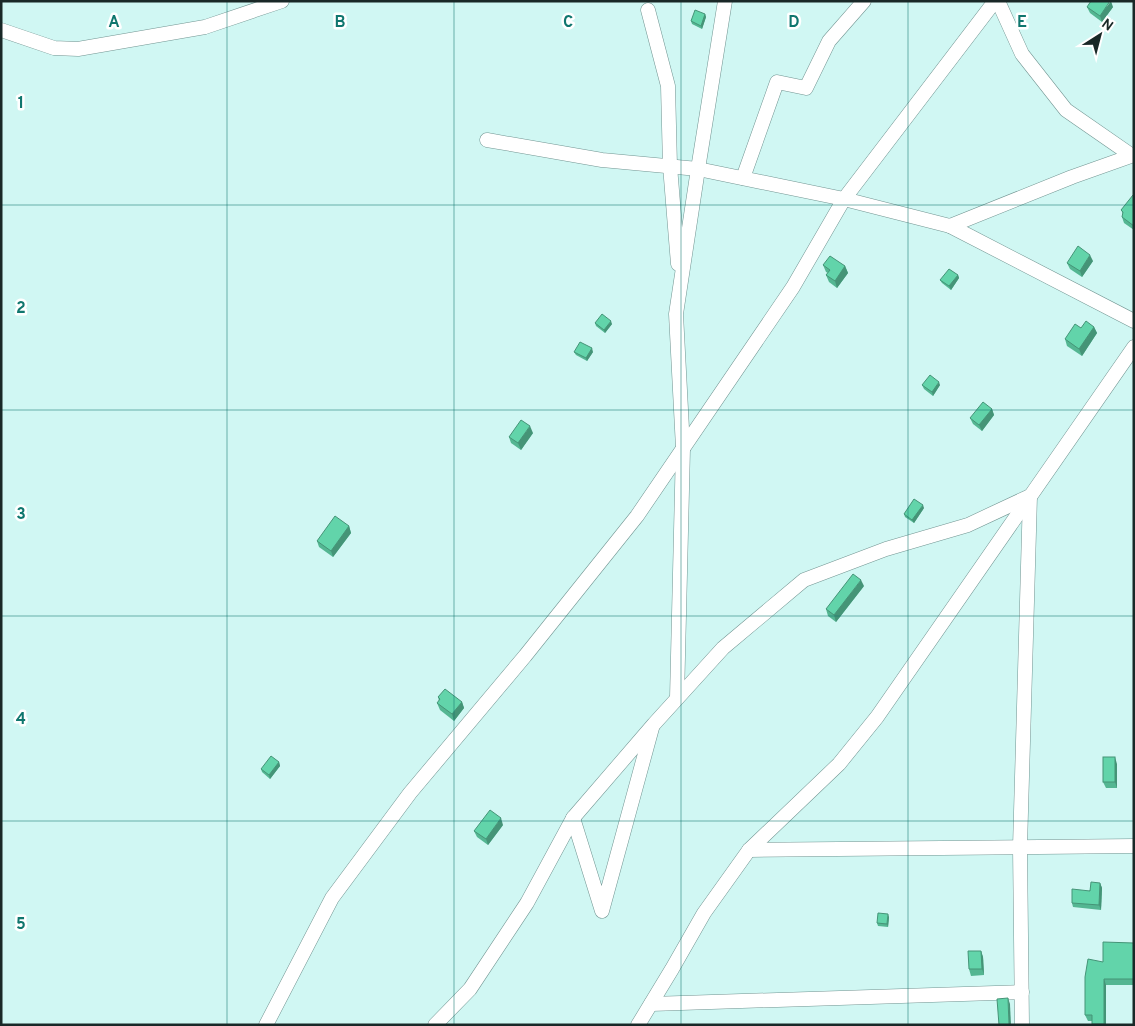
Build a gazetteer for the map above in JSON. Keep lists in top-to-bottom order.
{
  "north": "top right",
  "grid": {
    "columns": [
      "A",
      "B",
      "C",
      "D",
      "E"
    ],
    "rows": [
      "1",
      "2",
      "3",
      "4",
      "5"
    ]
  }
}
